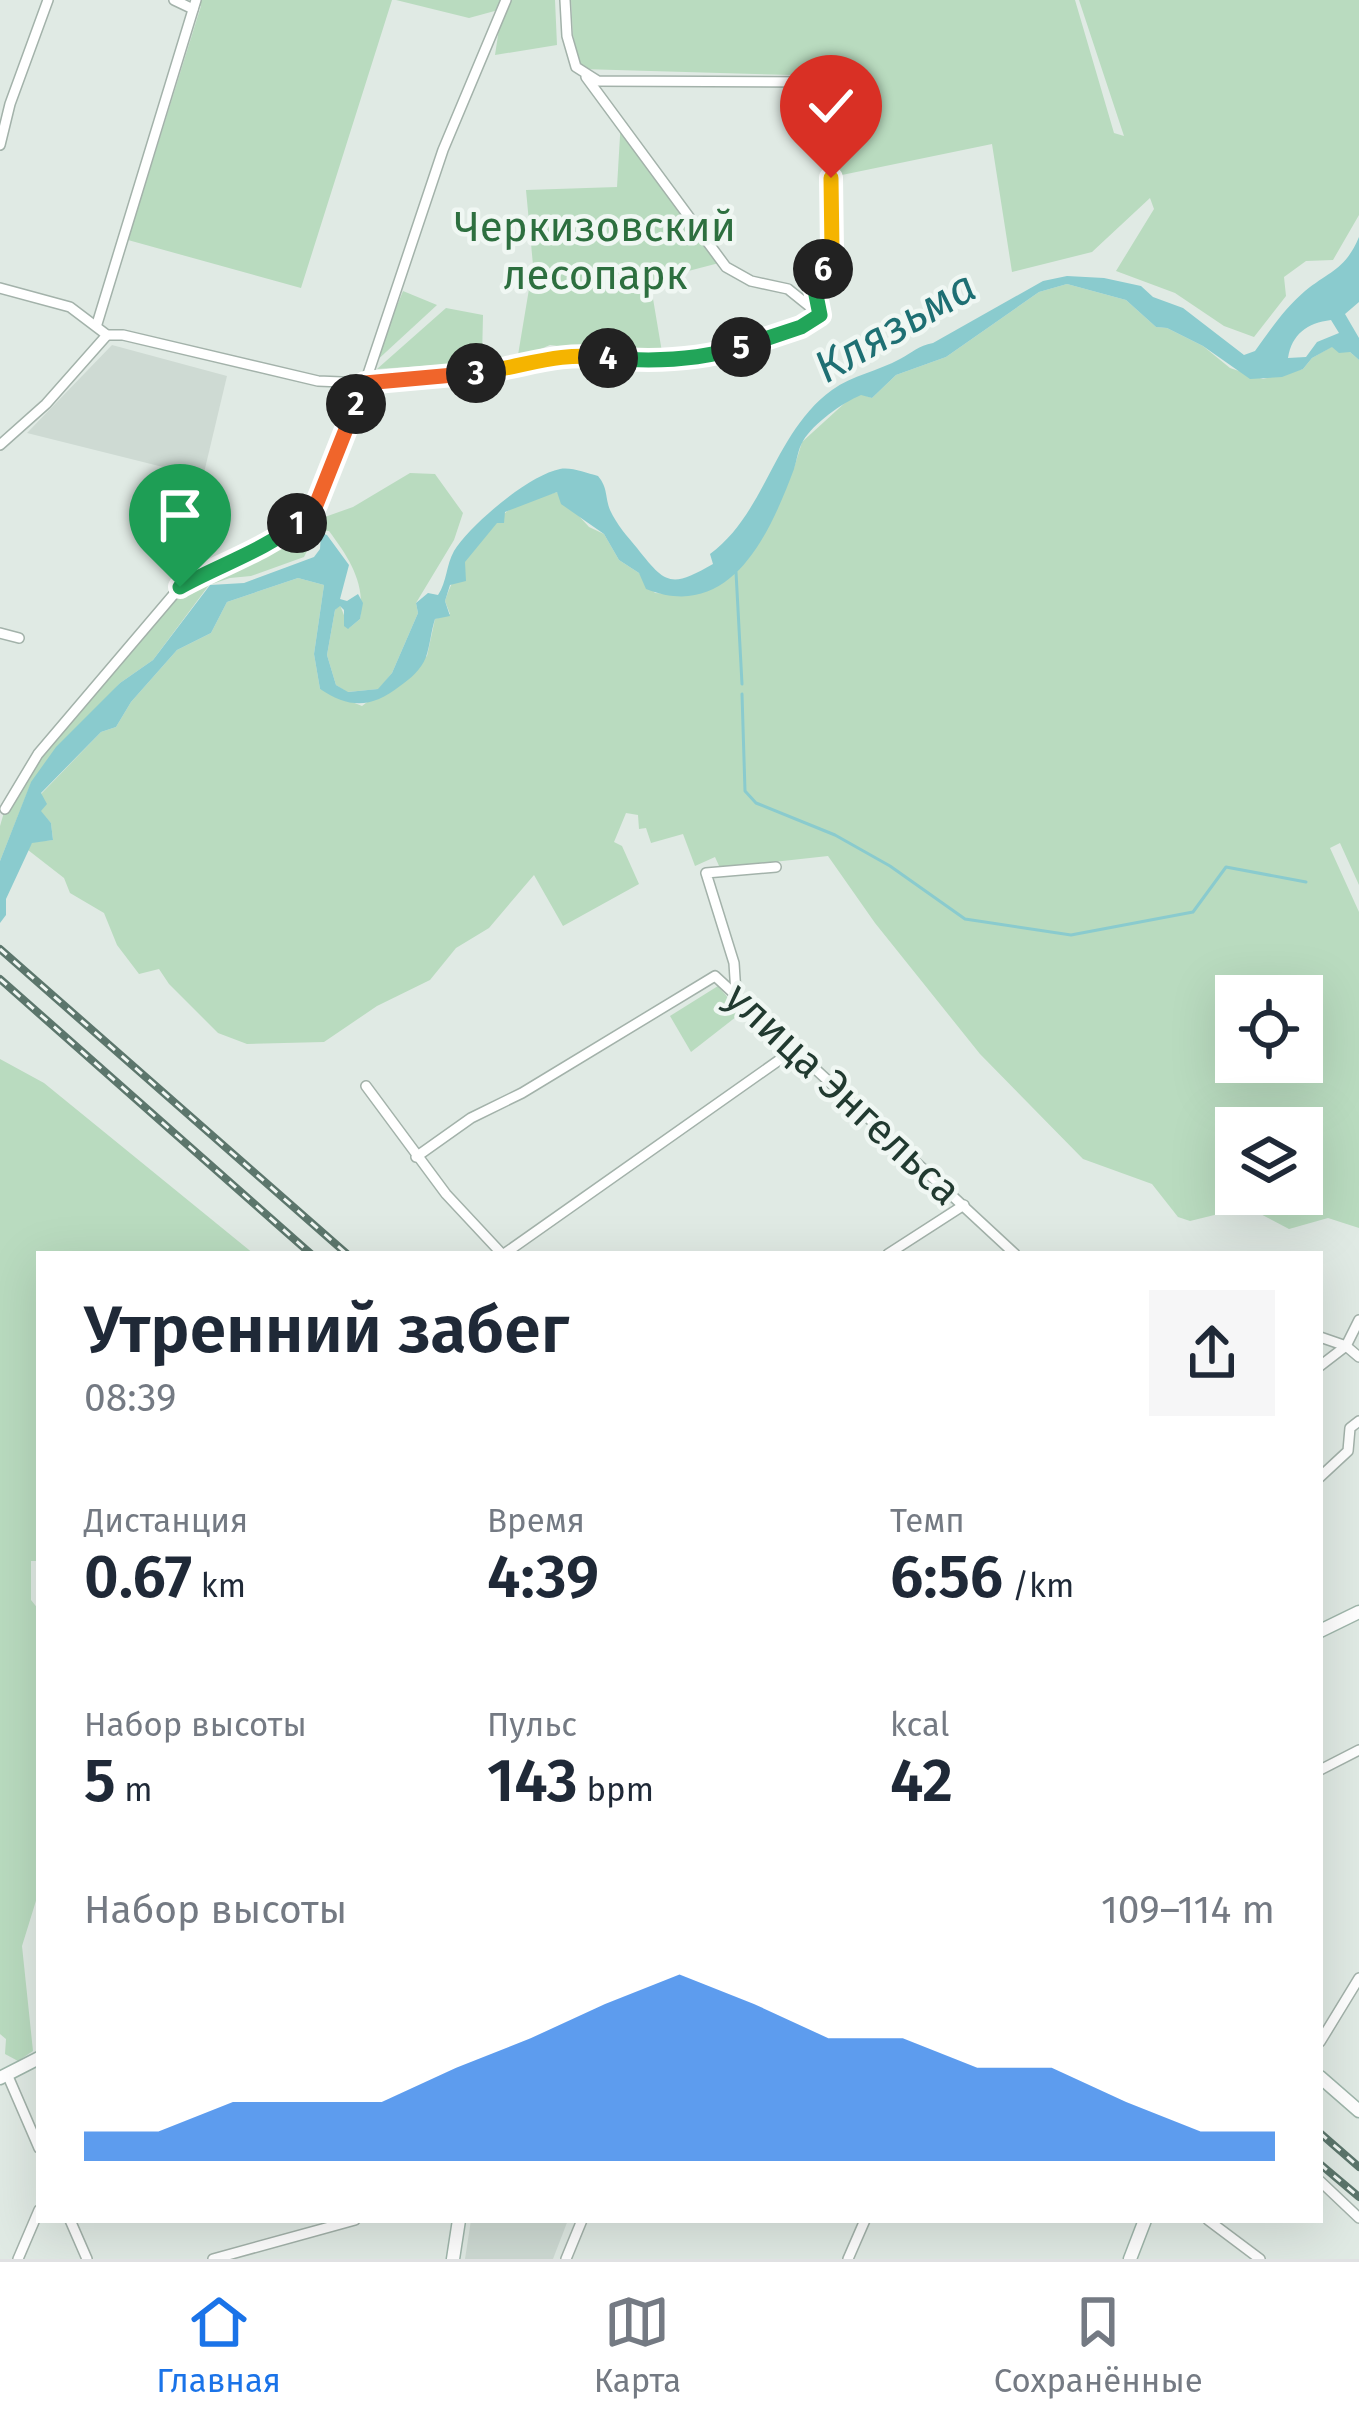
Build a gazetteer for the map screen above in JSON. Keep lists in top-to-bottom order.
{
  "streets": {
    "street": ["улица Энгельса"]
  },
  "water": ["Клязьма"],
  "parks": ["Черкизовский лесопарк"],
  "page": {
    "pins": [
      "6",
      "5",
      "4",
      "3",
      "2",
      "1"
    ],
    "heading": ["Утренний забег", "08:39"],
    "stats": [
      ["Дистанция", "0.67 km"],
      ["Время", "4:39"],
      ["Темп", "6:56 /km"],
      ["Набор высоты", "5 m"],
      ["Пульс", "143 bpm"],
      ["kcal", "42"]
    ],
    "chart": ["Набор высоты", "109–114 m"],
    "tabs": ["Главная", "Карта", "Сохранённые"]
  }
}
